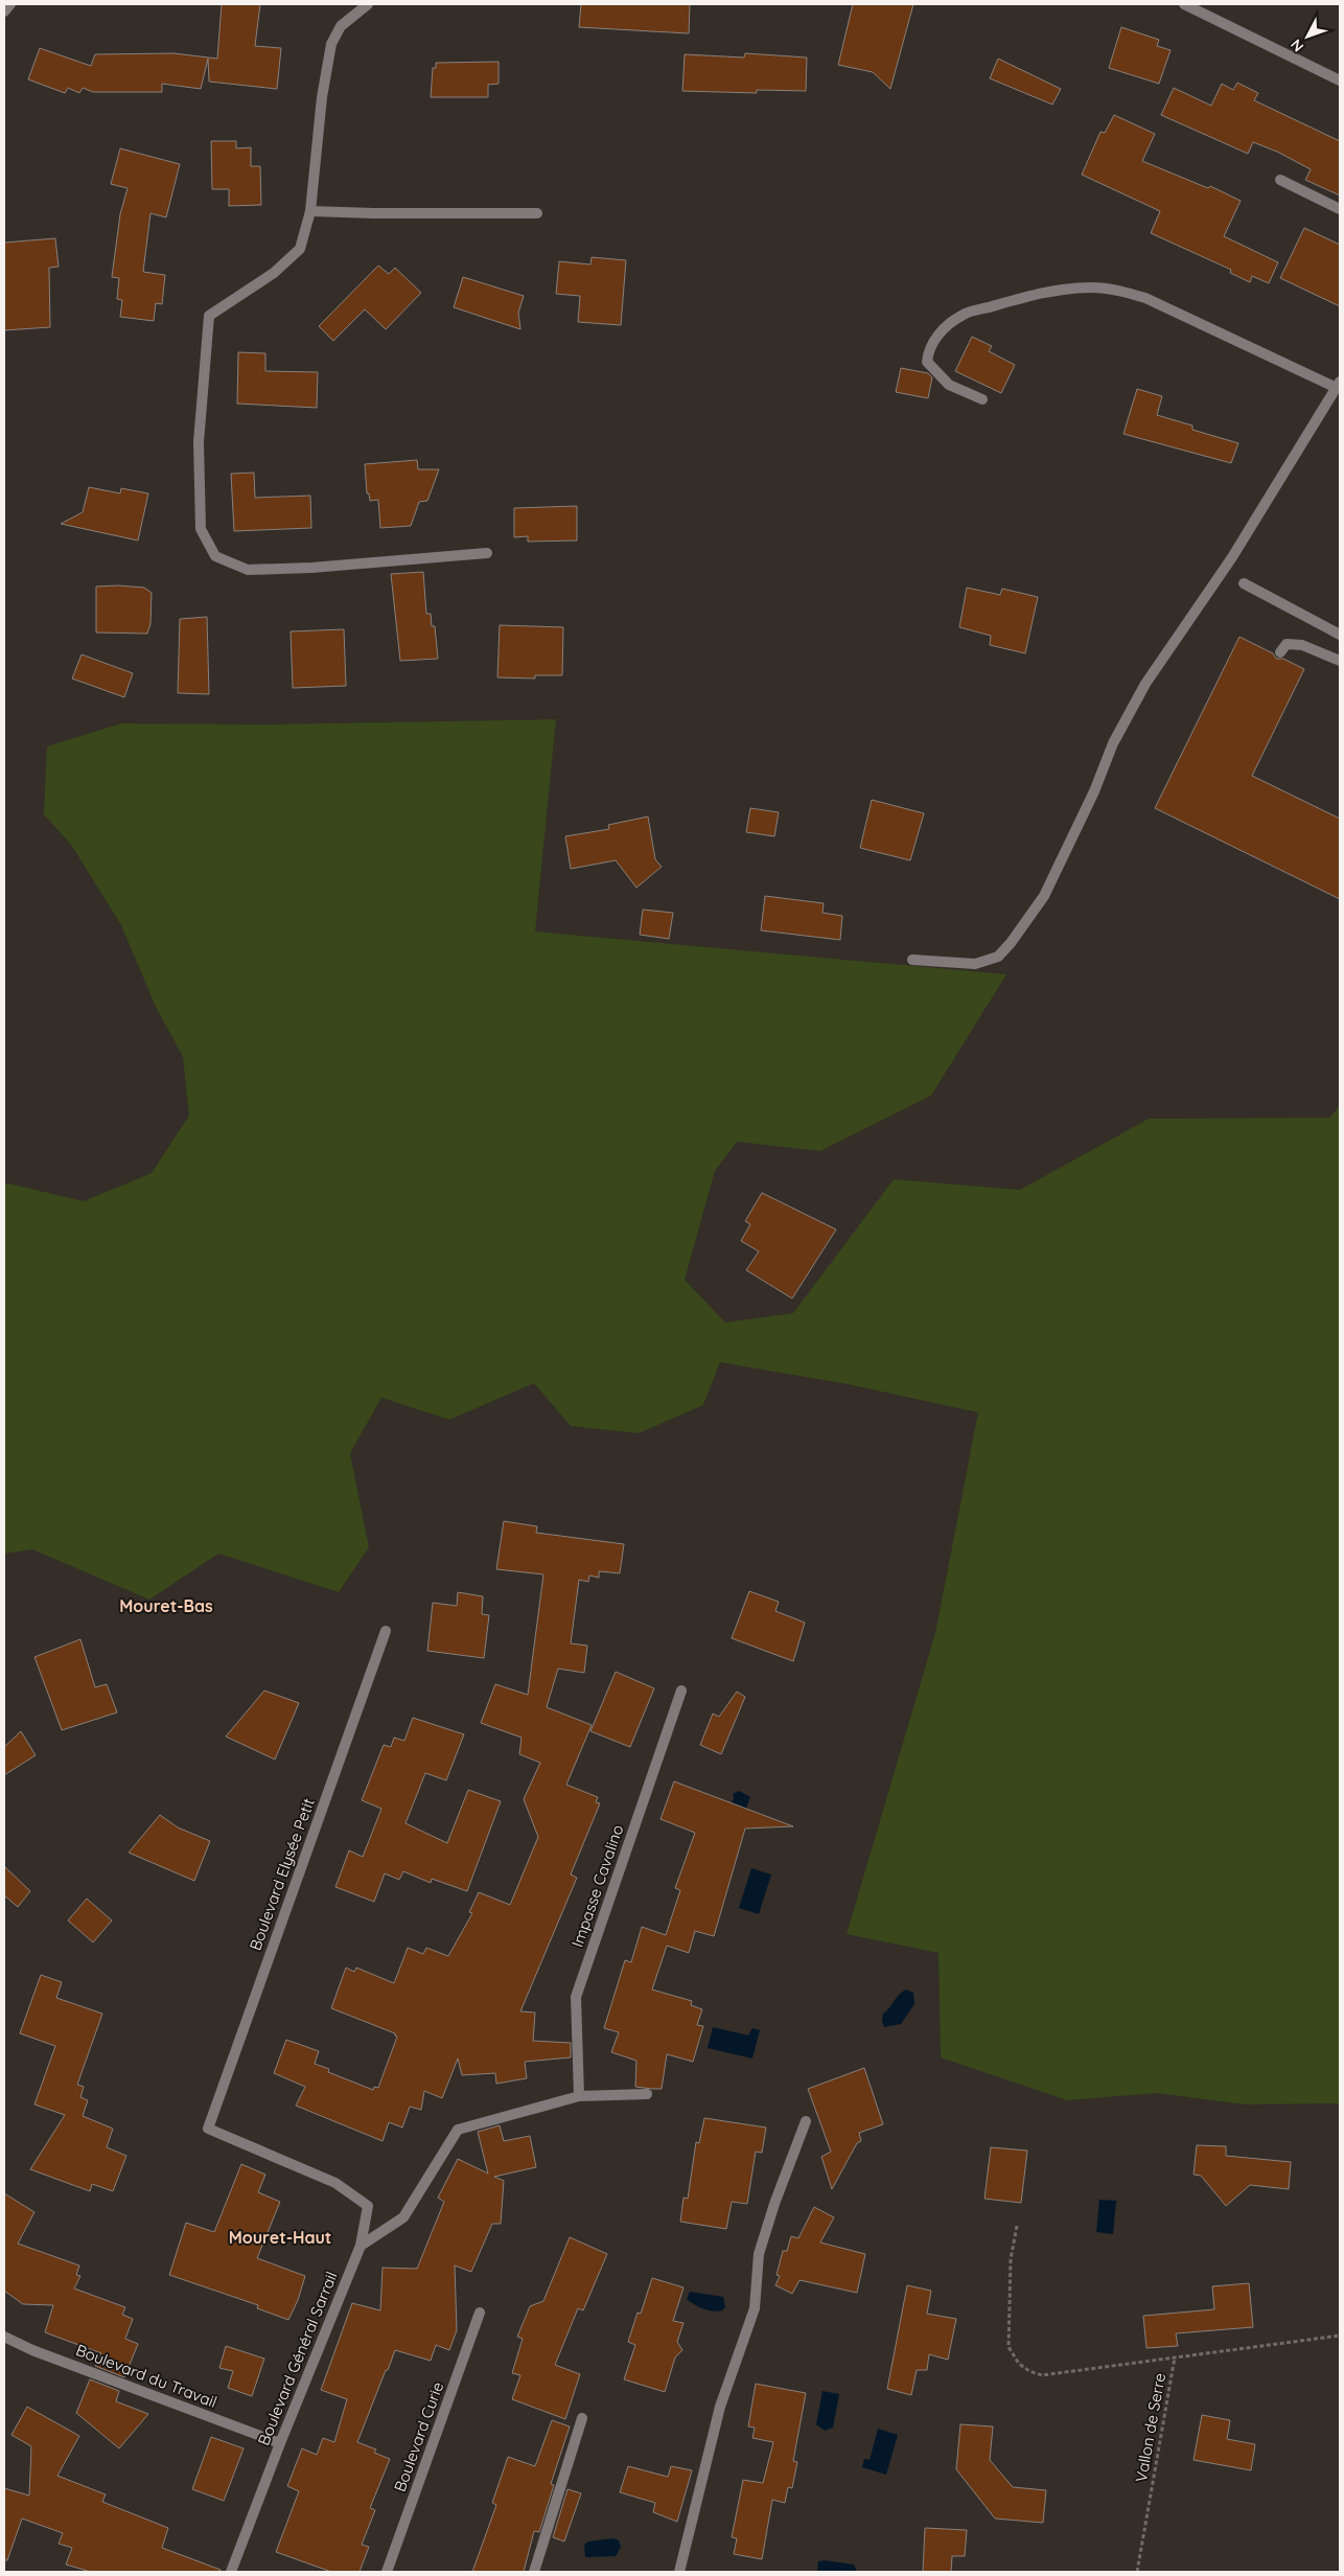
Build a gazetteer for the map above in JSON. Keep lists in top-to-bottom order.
{
  "streets": {
    "street": [
      "Boulevard Elysée Petit",
      "Impasse Cavalino",
      "Boulevard Général Sarrail",
      "Boulevard du Travail",
      "Boulevard Curie"
    ],
    "path": ["Vallon de Serre"]
  },
  "crossings": [
    ["Boulevard Elysée Petit", "Boulevard Général Sarrail"],
    ["Boulevard Général Sarrail", "Boulevard du Travail"]
  ],
  "districts": ["Mouret-Bas", "Mouret-Haut"],
  "north": "bottom left"
}
